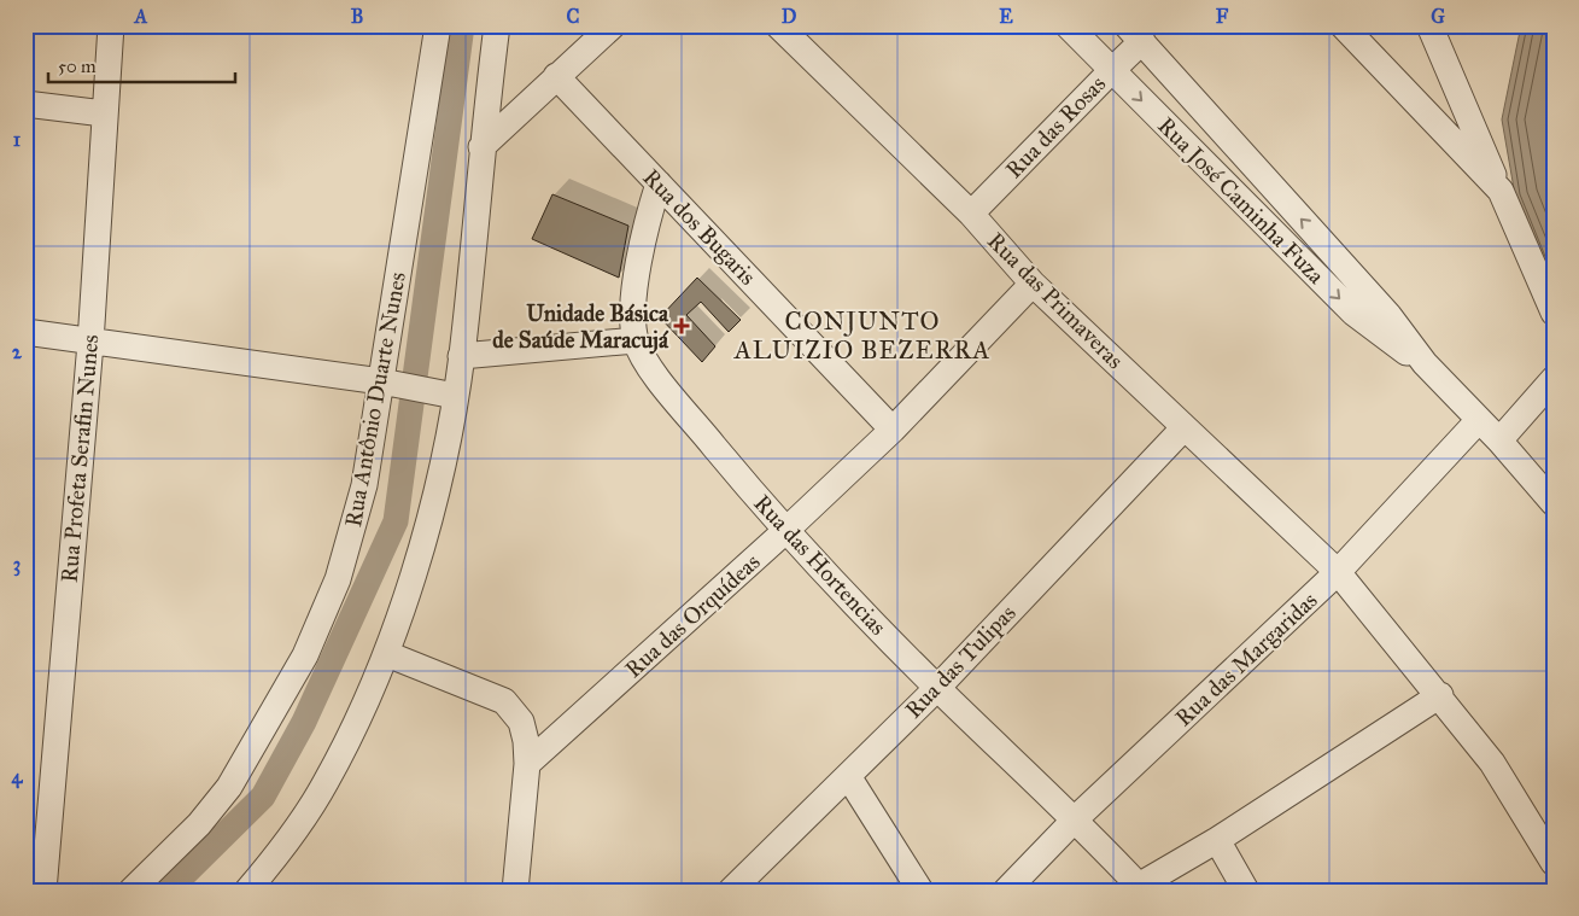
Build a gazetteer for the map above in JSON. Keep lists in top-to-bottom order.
{
  "streets": {
    "street": [
      "Rua das Rosas",
      "Rua José Caminha Fuza",
      "Rua dos Bugaris",
      "Rua das Primaveras",
      "Rua Antônio Duarte Nunes",
      "Rua Profeta Serafin Nunes",
      "Rua das Hortencias",
      "Rua das Orquídeas",
      "Rua das Margaridas",
      "Rua das Tulipas"
    ]
  },
  "crossings": [
    ["Rua das Rosas", "Rua José Caminha Fuza"],
    ["Rua das Rosas", "Rua das Primaveras"],
    ["Rua José Caminha Fuza", "Rua das Margaridas"],
    ["Rua dos Bugaris", "Rua das Hortencias"],
    ["Rua dos Bugaris", "Rua das Orquídeas"],
    ["Rua das Primaveras", "Rua das Orquídeas"],
    ["Rua das Primaveras", "Rua das Margaridas"],
    ["Rua das Primaveras", "Rua das Tulipas"],
    ["Rua das Hortencias", "Rua das Orquídeas"],
    ["Rua das Hortencias", "Rua das Margaridas"],
    ["Rua das Hortencias", "Rua das Tulipas"]
  ],
  "districts": ["CONJUNTO ALUIZIO BEZERRA"],
  "places": {
    "health": ["Unidade Básica de Saúde Maracujá"]
  },
  "scale_bar": "50 m",
  "grid": {
    "columns": [
      "A",
      "B",
      "C",
      "D",
      "E",
      "F",
      "G"
    ],
    "rows": [
      "1",
      "2",
      "3",
      "4"
    ]
  }
}
